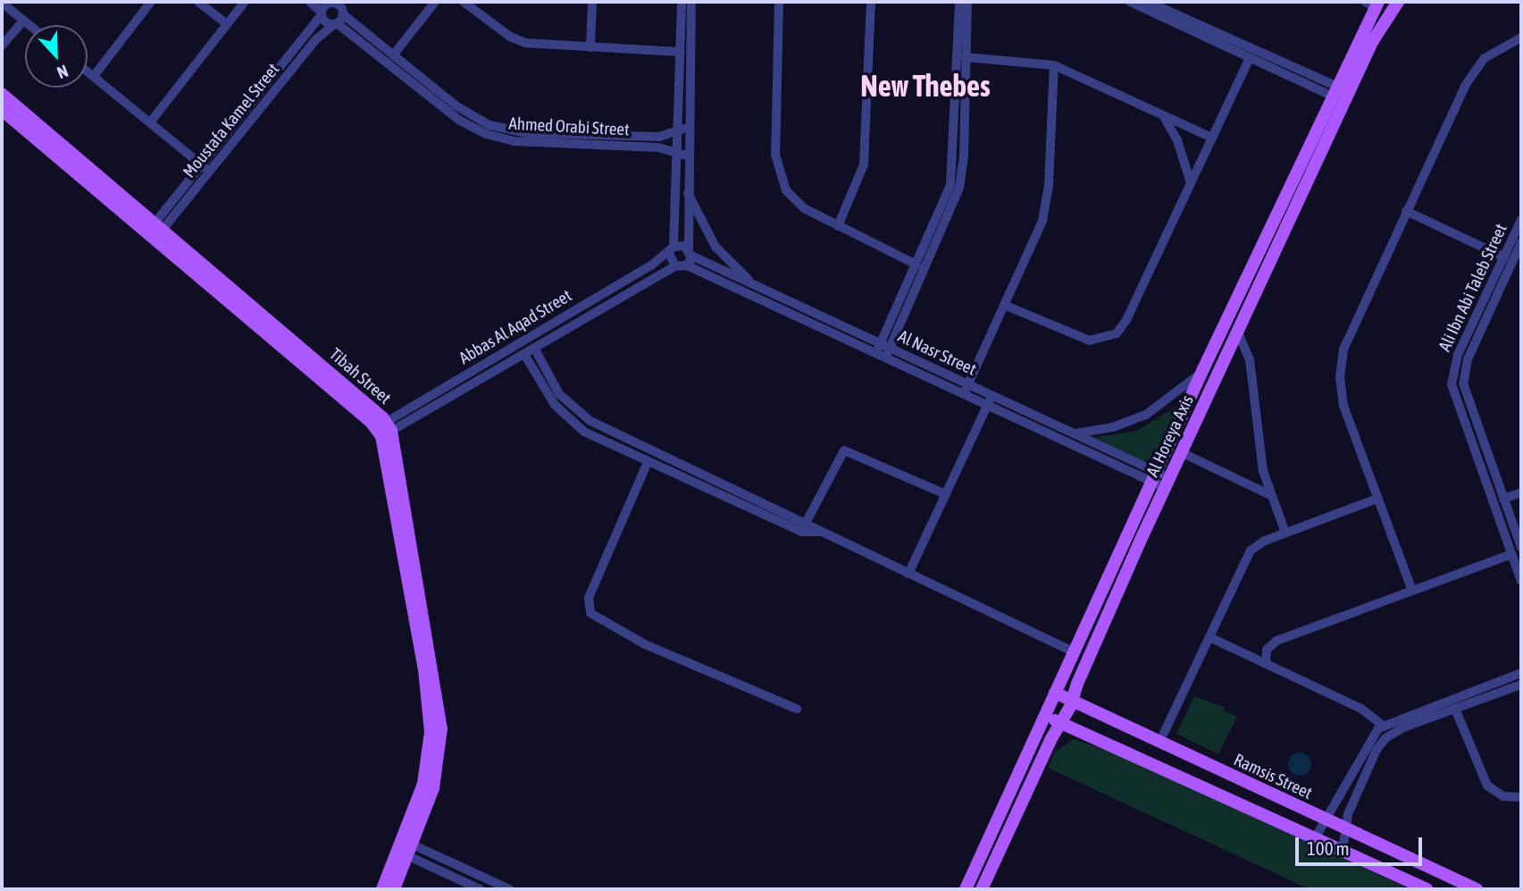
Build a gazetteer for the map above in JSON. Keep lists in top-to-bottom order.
{
  "streets": {
    "main road": ["Tibah Street", "Al Horeya Axis", "Ramsis Street"],
    "street": [
      "Moustafa Kamel Street",
      "Ahmed Orabi Street",
      "Ali Ibn Abi Taleb Street",
      "Abbas Al Aqad Street",
      "Al Nasr Street"
    ]
  },
  "crossings": [
    ["Moustafa Kamel Street", "Ahmed Orabi Street"],
    ["Moustafa Kamel Street", "Tibah Street"],
    ["Abbas Al Aqad Street", "Al Nasr Street"],
    ["Abbas Al Aqad Street", "Tibah Street"],
    ["Al Nasr Street", "Al Horeya Axis"],
    ["Al Horeya Axis", "Ramsis Street"]
  ],
  "districts": ["New Thebes"],
  "scale_bar": "100 m",
  "north": "bottom"
}
